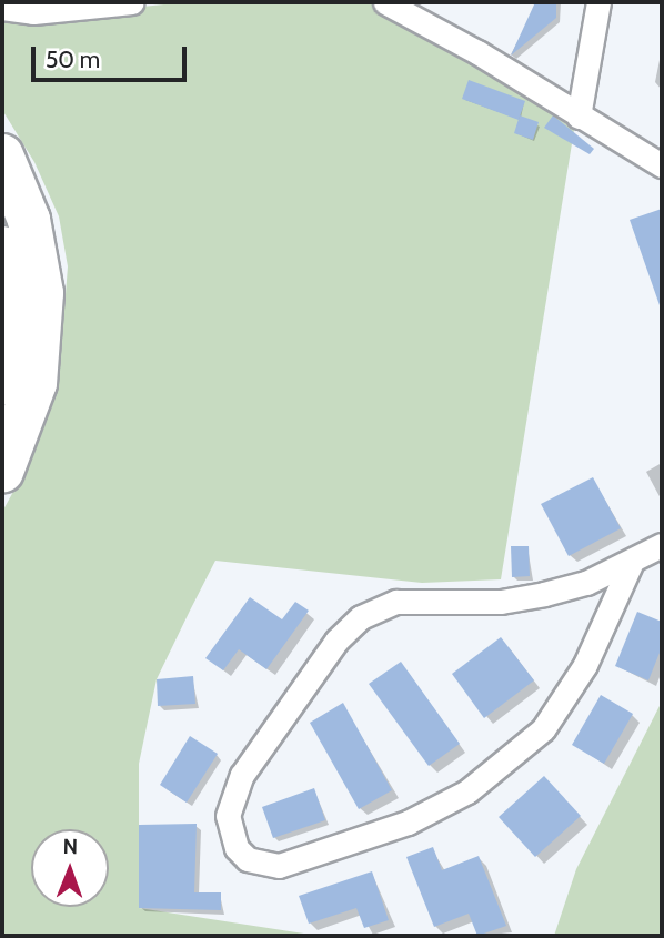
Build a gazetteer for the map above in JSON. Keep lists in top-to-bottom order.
{
  "scale_bar": "50 m",
  "north": "top"
}
